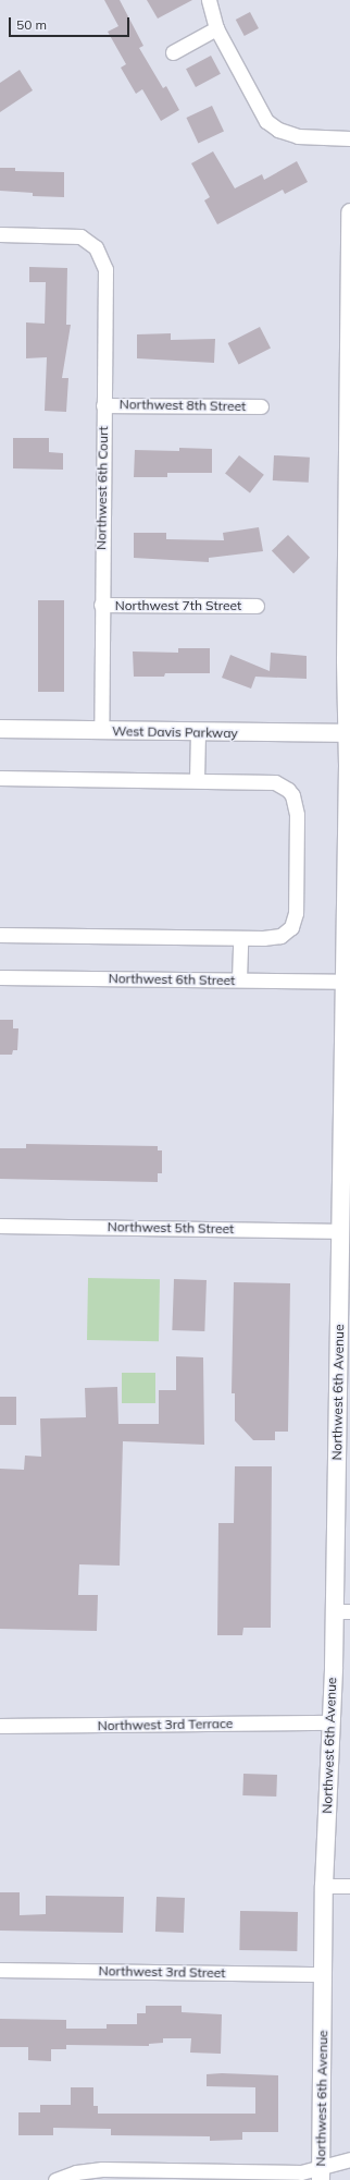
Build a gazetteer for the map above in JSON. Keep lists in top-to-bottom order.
{
  "streets": {
    "street": [
      "Northwest 8th Street",
      "Northwest 6th Court",
      "Northwest 7th Street",
      "West Davis Parkway",
      "Northwest 6th Street",
      "Northwest 5th Street",
      "Northwest 6th Avenue",
      "Northwest 3rd Terrace",
      "Northwest 3rd Street"
    ]
  },
  "crossings": [
    ["Northwest 8th Street", "Northwest 6th Court"],
    ["Northwest 6th Court", "Northwest 7th Street"],
    ["Northwest 6th Court", "West Davis Parkway"],
    ["West Davis Parkway", "Northwest 6th Avenue"],
    ["Northwest 6th Street", "Northwest 6th Avenue"],
    ["Northwest 5th Street", "Northwest 6th Avenue"],
    ["Northwest 6th Avenue", "Northwest 3rd Terrace"],
    ["Northwest 6th Avenue", "Northwest 3rd Street"]
  ],
  "scale_bar": "50 m"
}
